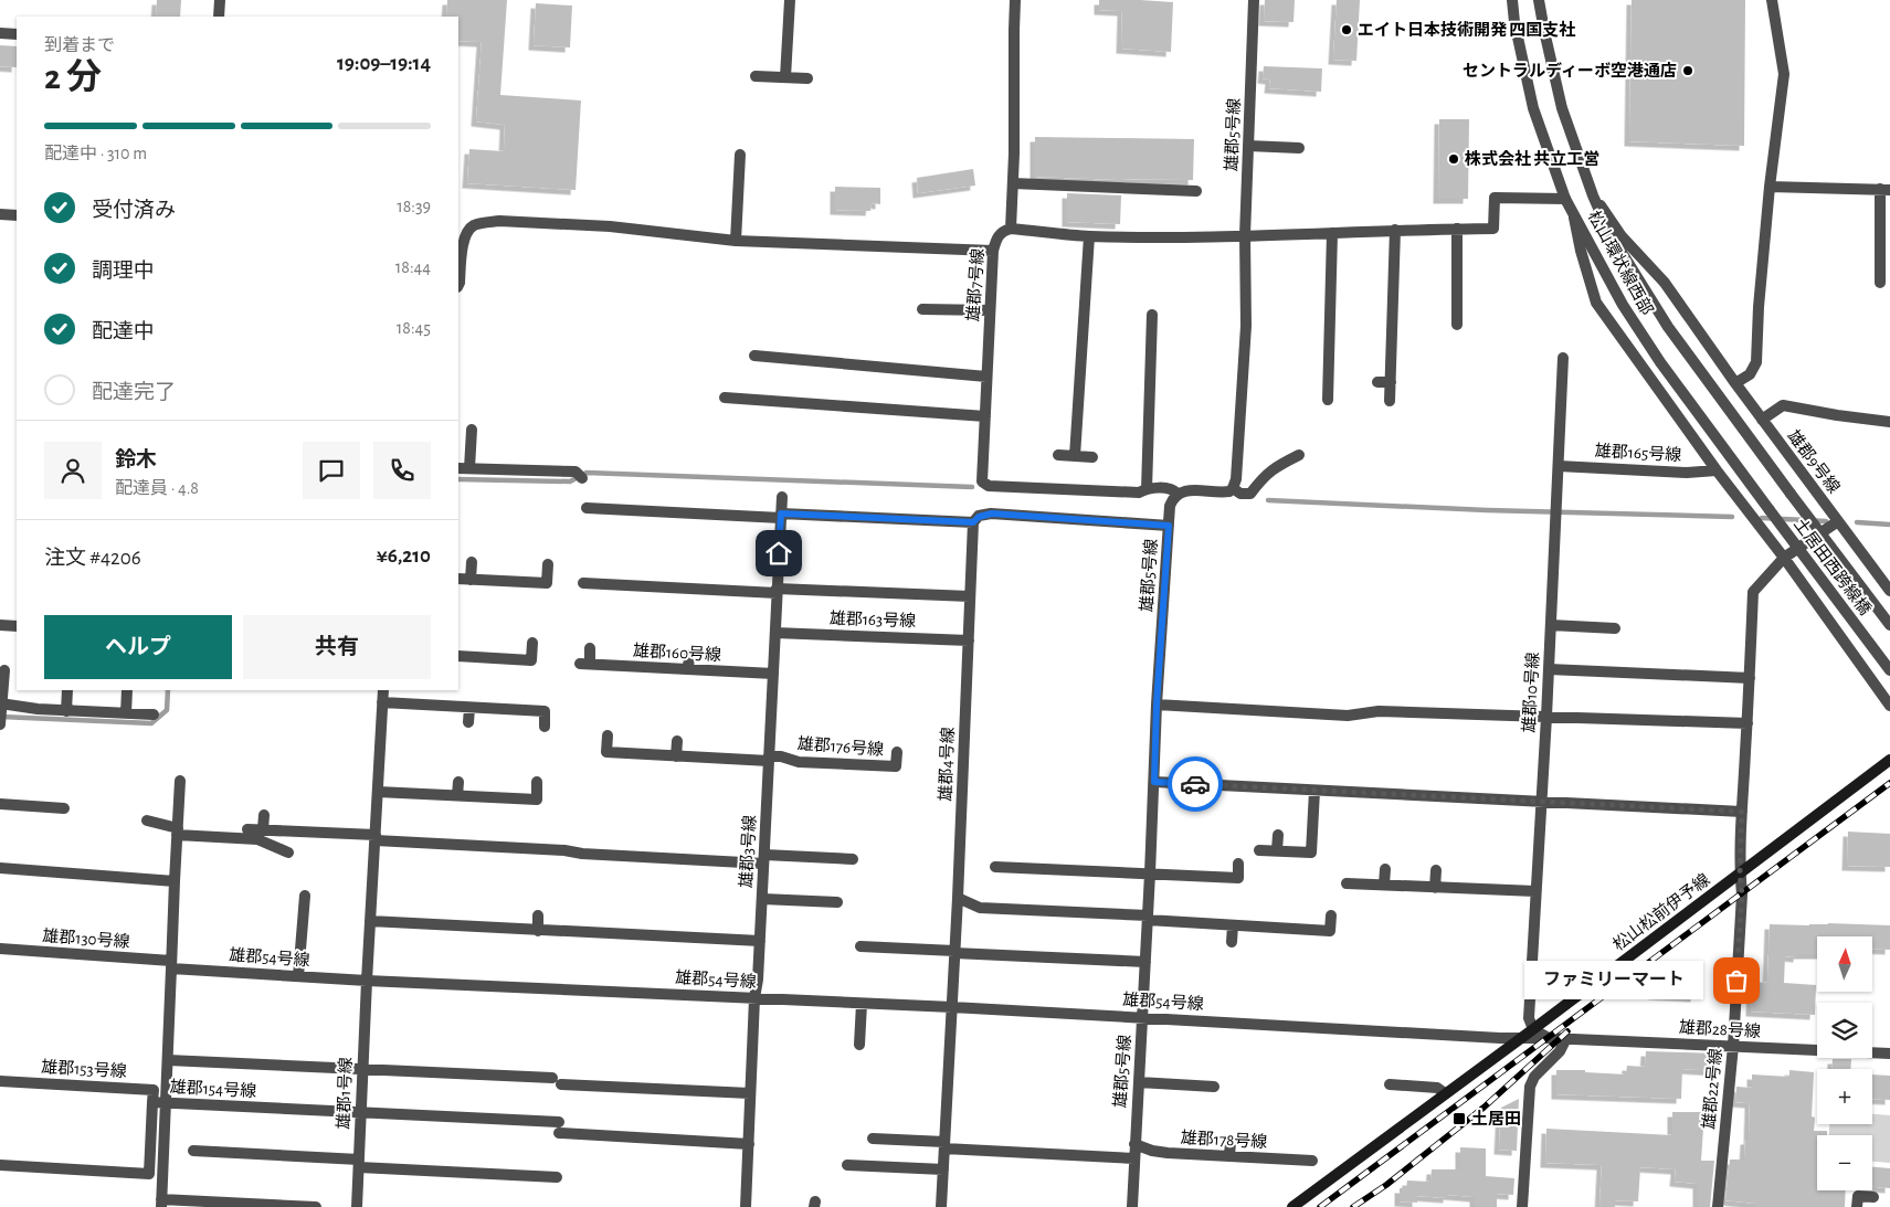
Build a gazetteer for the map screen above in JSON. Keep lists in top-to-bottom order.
{
  "streets": {
    "main road": ["松山松前伊予線"],
    "street": [
      "雄郡5号線",
      "松山環状線西部",
      "雄郡7号線",
      "雄郡165号線",
      "雄郡9号線",
      "土居田西跨線橋",
      "雄郡163号線",
      "雄郡160号線",
      "雄郡10号線",
      "雄郡176号線",
      "雄郡4号線",
      "雄郡3号線",
      "雄郡130号線",
      "雄郡54号線",
      "雄郡28号線",
      "雄郡153号線",
      "雄郡154号線",
      "雄郡22号線",
      "雄郡1号線",
      "雄郡178号線"
    ]
  },
  "crossings": [
    ["雄郡5号線", "雄郡54号線"],
    ["雄郡5号線", "雄郡178号線"],
    ["松山環状線西部", "雄郡9号線"],
    ["松山環状線西部", "土居田西跨線橋"],
    ["雄郡165号線", "雄郡10号線"],
    ["雄郡163号線", "雄郡4号線"],
    ["雄郡163号線", "雄郡3号線"],
    ["雄郡160号線", "雄郡3号線"],
    ["雄郡10号線", "松山松前伊予線"],
    ["雄郡10号線", "雄郡28号線"],
    ["雄郡176号線", "雄郡3号線"],
    ["雄郡4号線", "雄郡54号線"],
    ["雄郡3号線", "雄郡54号線"],
    ["雄郡3号線", "雄郡154号線"],
    ["松山松前伊予線", "雄郡54号線"],
    ["松山松前伊予線", "雄郡28号線"],
    ["松山松前伊予線", "雄郡22号線"],
    ["雄郡130号線", "雄郡54号線"],
    ["雄郡54号線", "雄郡28号線"],
    ["雄郡54号線", "雄郡1号線"],
    ["雄郡28号線", "雄郡22号線"],
    ["雄郡153号線", "雄郡154号線"],
    ["雄郡154号線", "雄郡1号線"]
  ],
  "places": {
    "other": [
      "エイト日本技術開発 四国支社",
      "セントラルディーボ空港通店",
      "株式会社 共立工営",
      "ファミリーマート"
    ],
    "transit": ["土居田"]
  },
  "north": "top",
  "page": {
    "heading": ["2 分", "到着まで", "19:09–19:14"],
    "panel": [
      "鈴木",
      "配達員 · 4.8",
      "注文 #4206",
      "¥6,210"
    ],
    "bar": "配達中 · 310 m",
    "list": [
      ["受付済み", "18:39"],
      ["調理中", "18:44"],
      ["配達中", "18:45"],
      "配達完了"
    ],
    "buttons": ["ヘルプ", "共有"],
    "map_buttons": ["+", "−"],
    "bubble": "ファミリーマート"
  }
}
